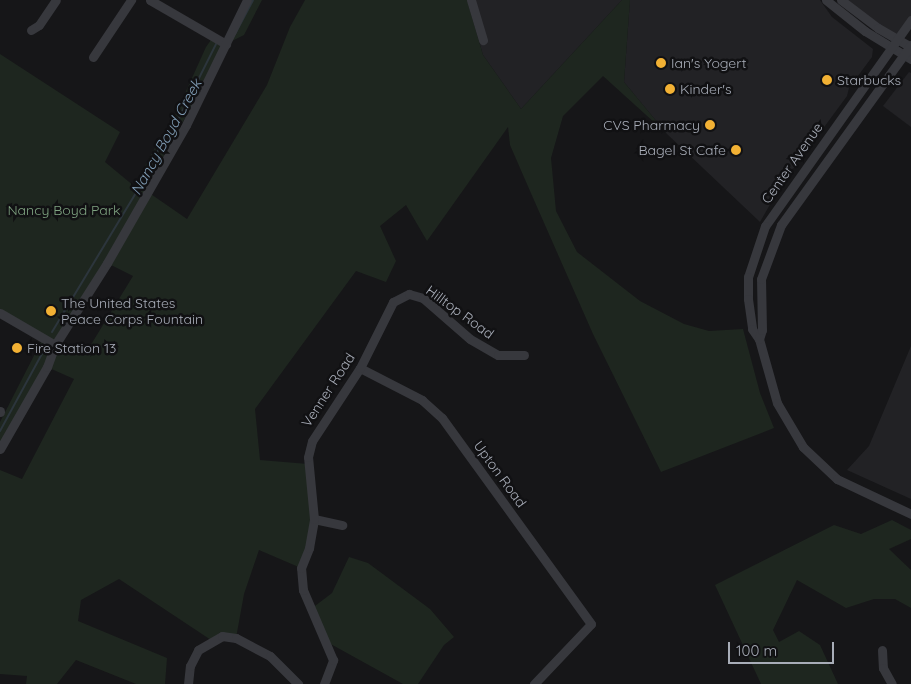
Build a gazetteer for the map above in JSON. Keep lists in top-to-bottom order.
{
  "streets": {
    "street": [
      "Center Avenue",
      "Hilltop Road",
      "Venner Road",
      "Upton Road"
    ]
  },
  "crossings": [
    ["Hilltop Road", "Venner Road"],
    ["Venner Road", "Upton Road"]
  ],
  "water": ["Nancy Boyd Creek"],
  "parks": ["Nancy Boyd Park"],
  "places": [
    "Ian's Yogert",
    "Starbucks",
    "Kinder's",
    "CVS Pharmacy",
    "Bagel St Cafe",
    "The United States Peace Corps Fountain",
    "Fire Station 13"
  ],
  "scale_bar": "100 m"
}
